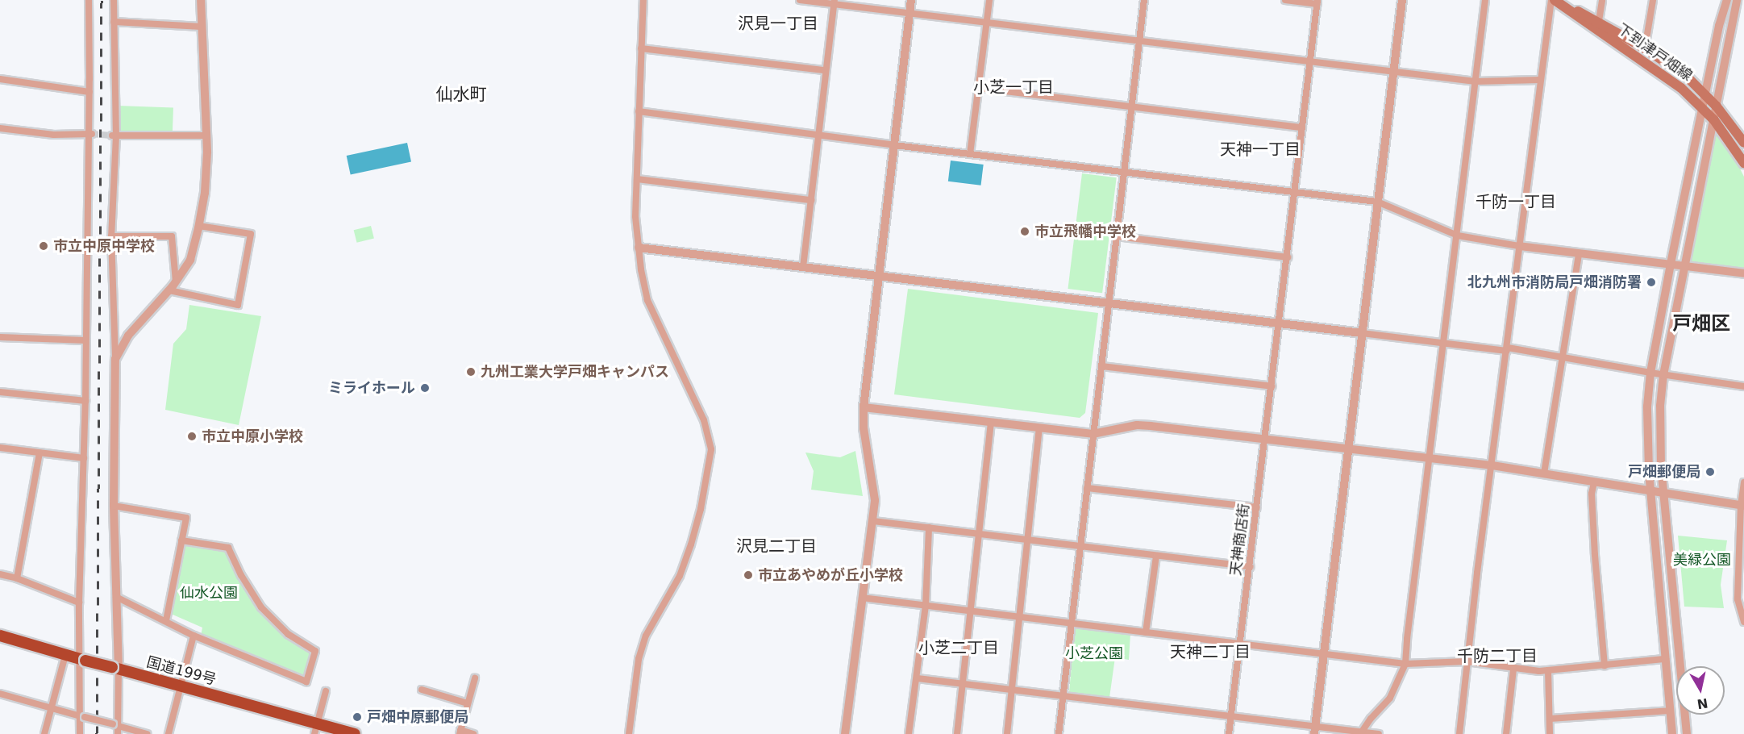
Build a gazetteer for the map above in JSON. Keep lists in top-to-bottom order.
{
  "streets": {
    "highway": ["国道199号"],
    "main road": ["下到津戸畑線"],
    "street": ["天神商店街"]
  },
  "districts": [
    "沢見一丁目",
    "小芝一丁目",
    "仙水町",
    "天神一丁目",
    "千防一丁目",
    "戸畑区",
    "沢見二丁目",
    "小芝二丁目",
    "天神二丁目",
    "千防二丁目"
  ],
  "parks": ["美緑公園", "仙水公園", "小芝公園"],
  "places": [
    "市立飛幡中学校",
    "市立中原中学校",
    "北九州市消防局戸畑消防署",
    "九州工業大学戸畑キャンパス",
    "ミライホール",
    "市立中原小学校",
    "戸畑郵便局",
    "市立あやめが丘小学校",
    "戸畑中原郵便局"
  ],
  "north": "bottom"
}
